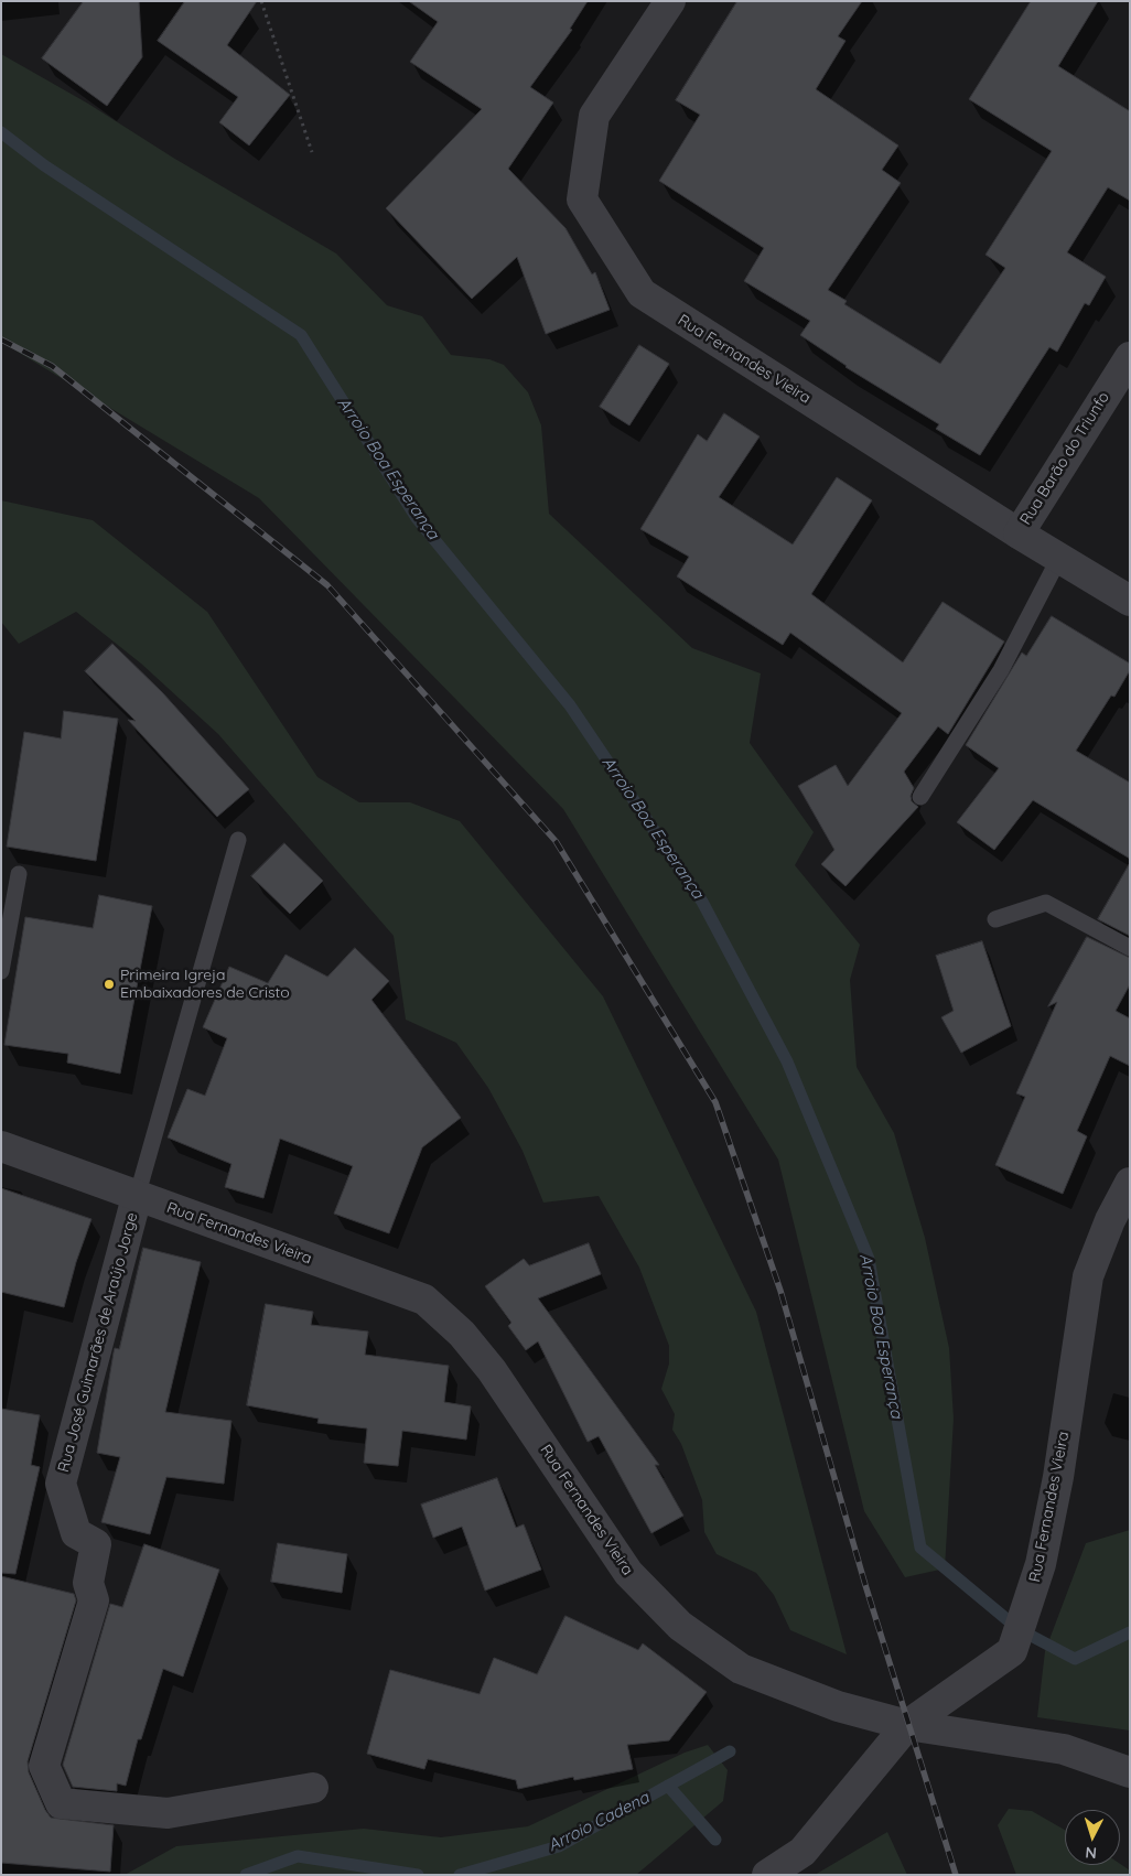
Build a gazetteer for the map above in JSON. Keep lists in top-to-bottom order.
{
  "streets": {
    "street": ["Rua Fernandes Vieira", "Rua Barão do Triunfo", "Rua José Guimarães de Araújo Jorge"]
  },
  "crossings": [
    ["Rua Fernandes Vieira", "Rua Barão do Triunfo"],
    ["Rua Fernandes Vieira", "Rua José Guimarães de Araújo Jorge"]
  ],
  "water": ["Arroio Boa Esperança", "Arroio Cadena"],
  "places": ["Primeira Igreja Embaixadores de Cristo"],
  "north": "bottom"
}
